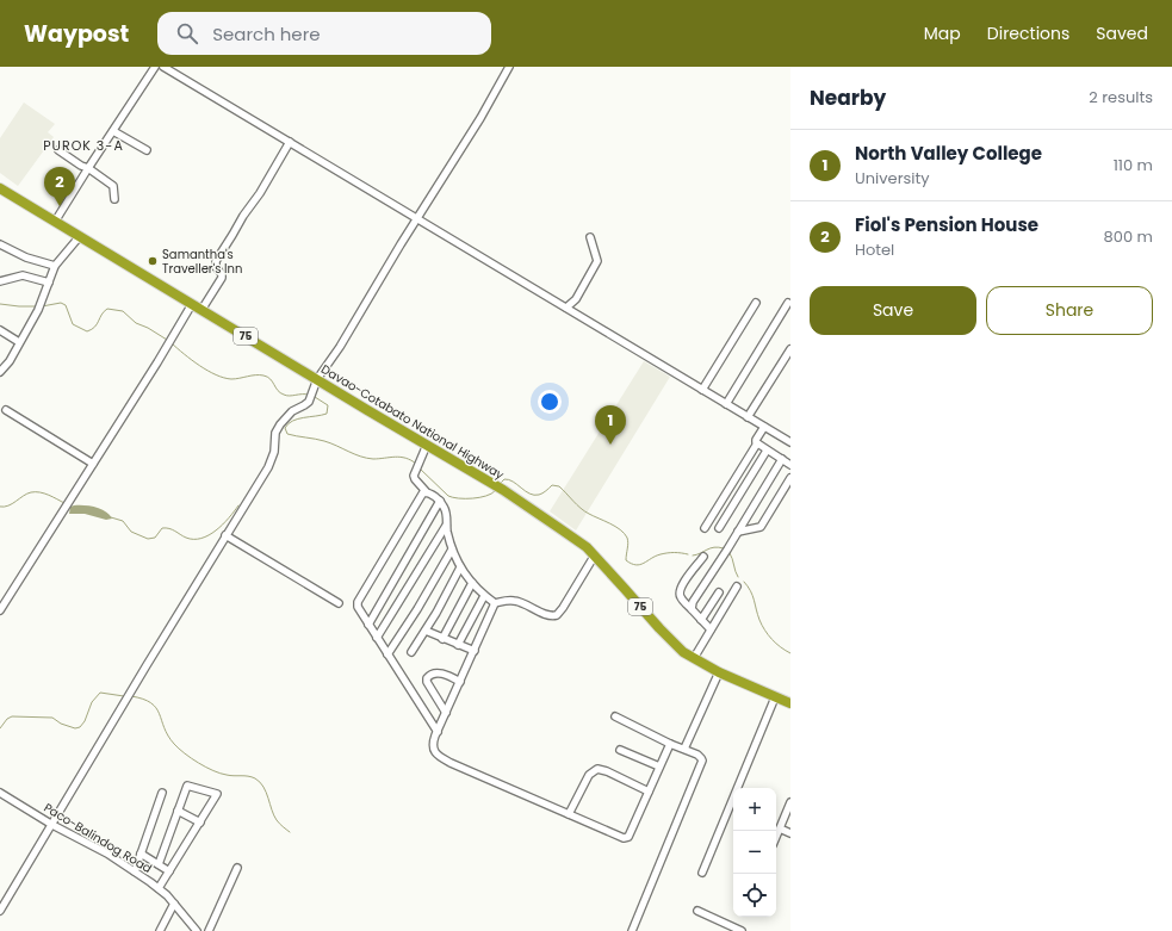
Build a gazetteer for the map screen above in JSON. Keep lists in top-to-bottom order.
{
  "streets": {
    "highway": ["75", "Davao-Cotabato National Highway"],
    "street": ["Paco-Balindog Road"]
  },
  "districts": ["PUROK 3-A"],
  "places": ["Samantha's Traveller's Inn"],
  "page": {
    "header": "Waypost",
    "search": "Search here",
    "nav": ["Map", "Directions", "Saved"],
    "heading": ["Nearby", "2 results"],
    "list": [
      {
        "mark": "1",
        "name": "North Valley College",
        "note": "University",
        "value": "110 m"
      },
      {
        "mark": "2",
        "name": "Fiol's Pension House",
        "note": "Hotel",
        "value": "800 m"
      }
    ],
    "pins": ["2", "1"],
    "buttons": ["Save", "Share"],
    "map_buttons": ["+", "−"]
  }
}
